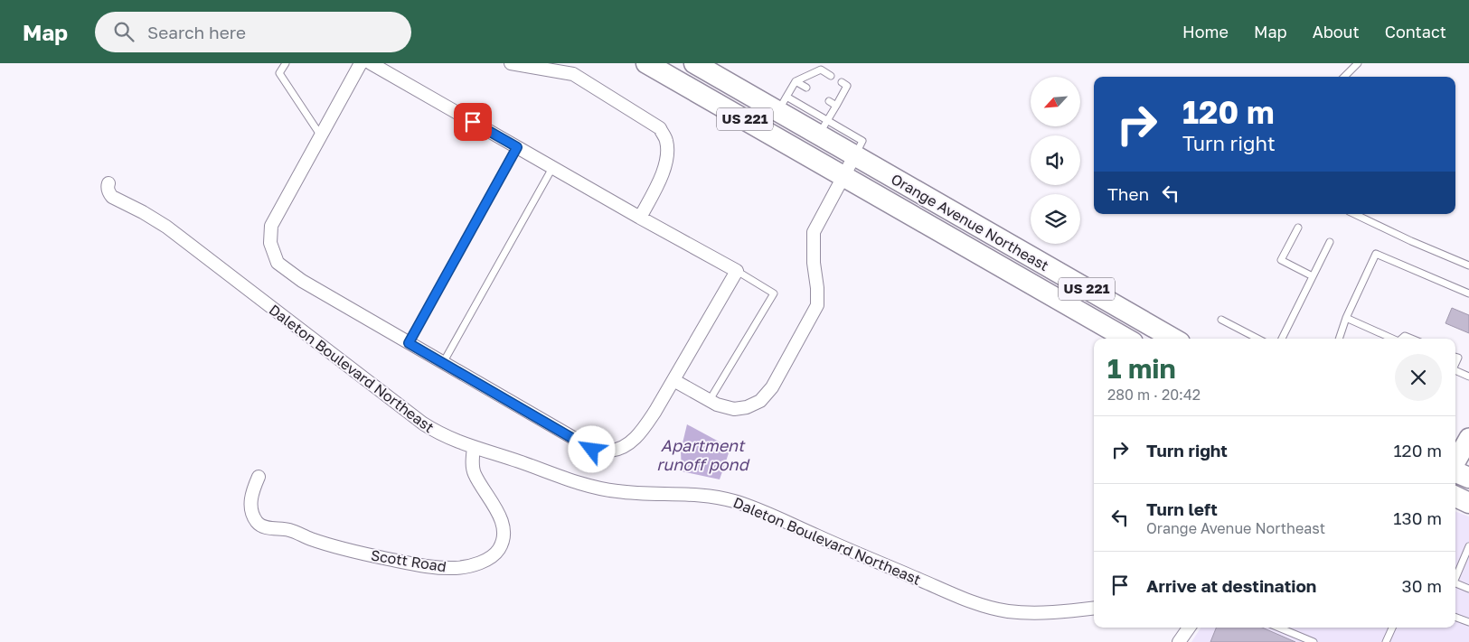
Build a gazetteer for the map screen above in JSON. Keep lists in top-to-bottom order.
{
  "streets": {
    "highway": ["US 221", "Orange Avenue Northeast"],
    "street": ["Daleton Boulevard Northeast", "Scott Road"]
  },
  "crossings": [
    ["Daleton Boulevard Northeast", "Scott Road"]
  ],
  "water": ["Apartment runoff pond"],
  "north": "bottom left",
  "page": {
    "header": "Map",
    "search": "Search here",
    "nav": [
      "Home",
      "Map",
      "About",
      "Contact"
    ],
    "turn": ["120 m", "Turn right"],
    "then": "Then",
    "heading": ["1 min", "280 m · 20:42"],
    "list": [
      {
        "name": "Turn right",
        "value": "120 m"
      },
      {
        "name": "Turn left",
        "note": "Orange Avenue Northeast",
        "value": "130 m"
      },
      {
        "name": "Arrive at destination",
        "value": "30 m"
      }
    ]
  }
}
